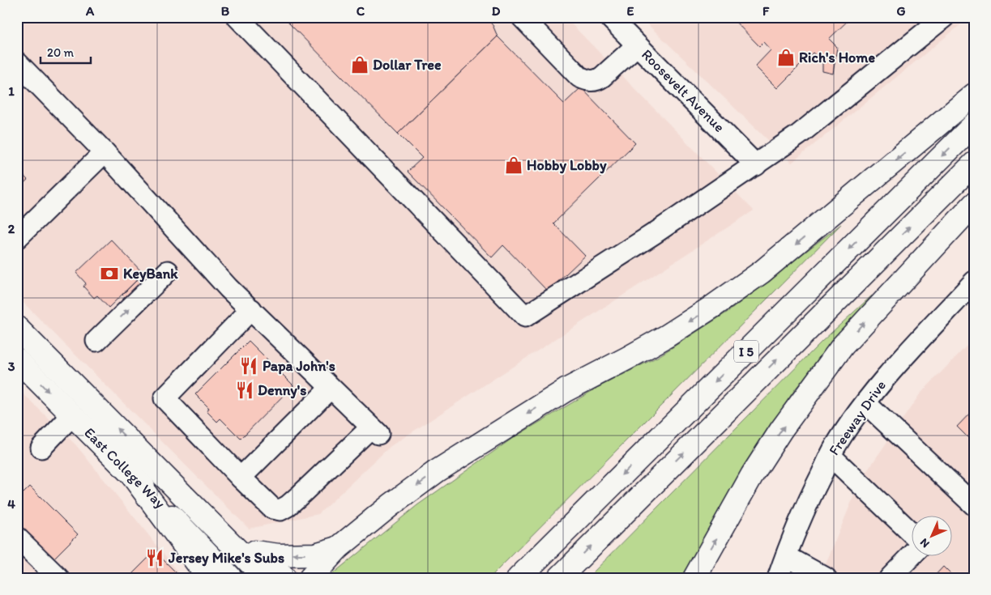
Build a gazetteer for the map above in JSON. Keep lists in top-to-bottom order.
{
  "streets": {
    "main road": ["I 5", "East College Way"],
    "street": ["Roosevelt Avenue", "Freeway Drive"]
  },
  "places": {
    "shop": ["Rich's Home", "Dollar Tree", "Hobby Lobby"],
    "bank": ["KeyBank"],
    "restaurant": ["Papa John's", "Denny's", "Jersey Mike's Subs"]
  },
  "scale_bar": "20 m",
  "north": "bottom left",
  "grid": {
    "columns": [
      "A",
      "B",
      "C",
      "D",
      "E",
      "F",
      "G"
    ],
    "rows": [
      "1",
      "2",
      "3",
      "4"
    ]
  }
}
